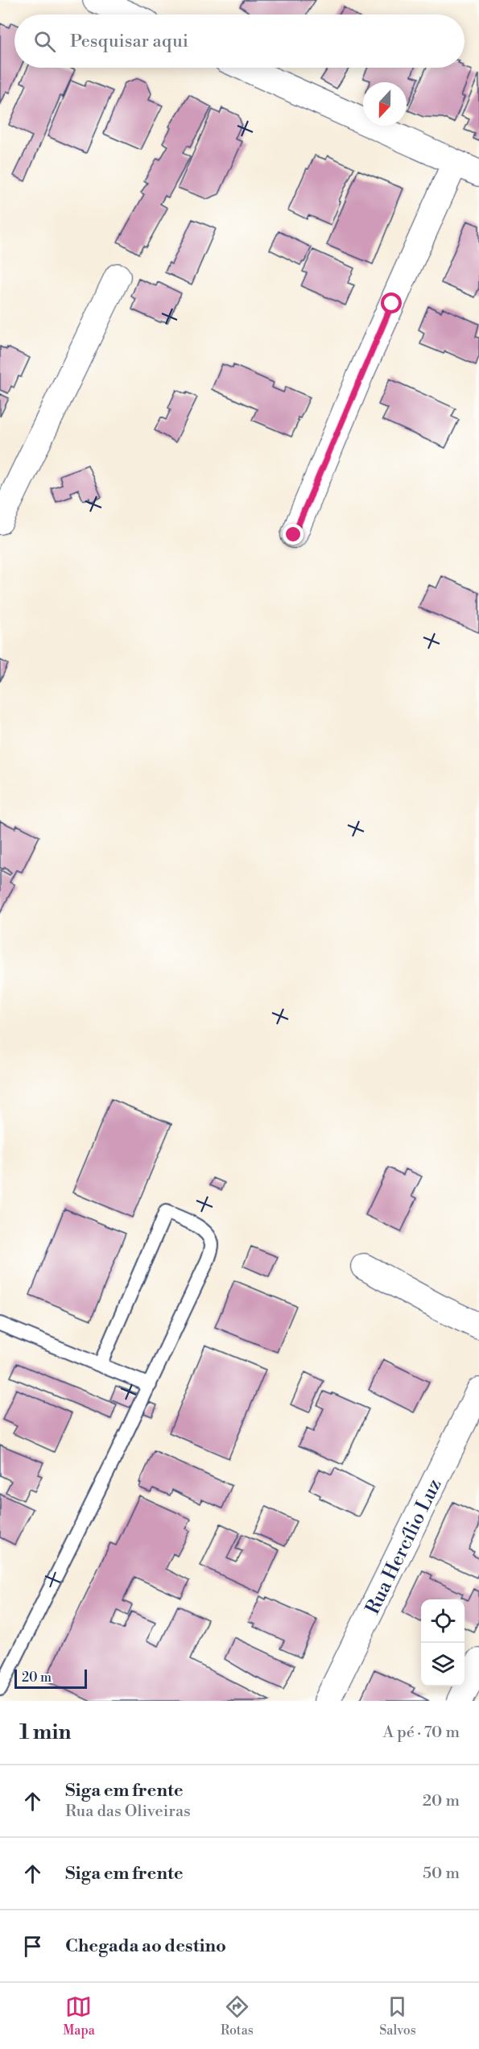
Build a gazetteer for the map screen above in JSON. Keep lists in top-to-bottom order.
{
  "streets": {
    "street": ["Rua Hercílio Luz"]
  },
  "scale_bar": "20 m",
  "north": "bottom",
  "page": {
    "search": "Pesquisar aqui",
    "scale": "20 m",
    "heading": ["1 min", "A pé · 70 m"],
    "list": [
      ["Siga em frente", "Rua das Oliveiras", "20 m"],
      ["Siga em frente", "50 m"],
      "Chegada ao destino"
    ],
    "nav": ["Mapa", "Rotas", "Salvos"]
  }
}
